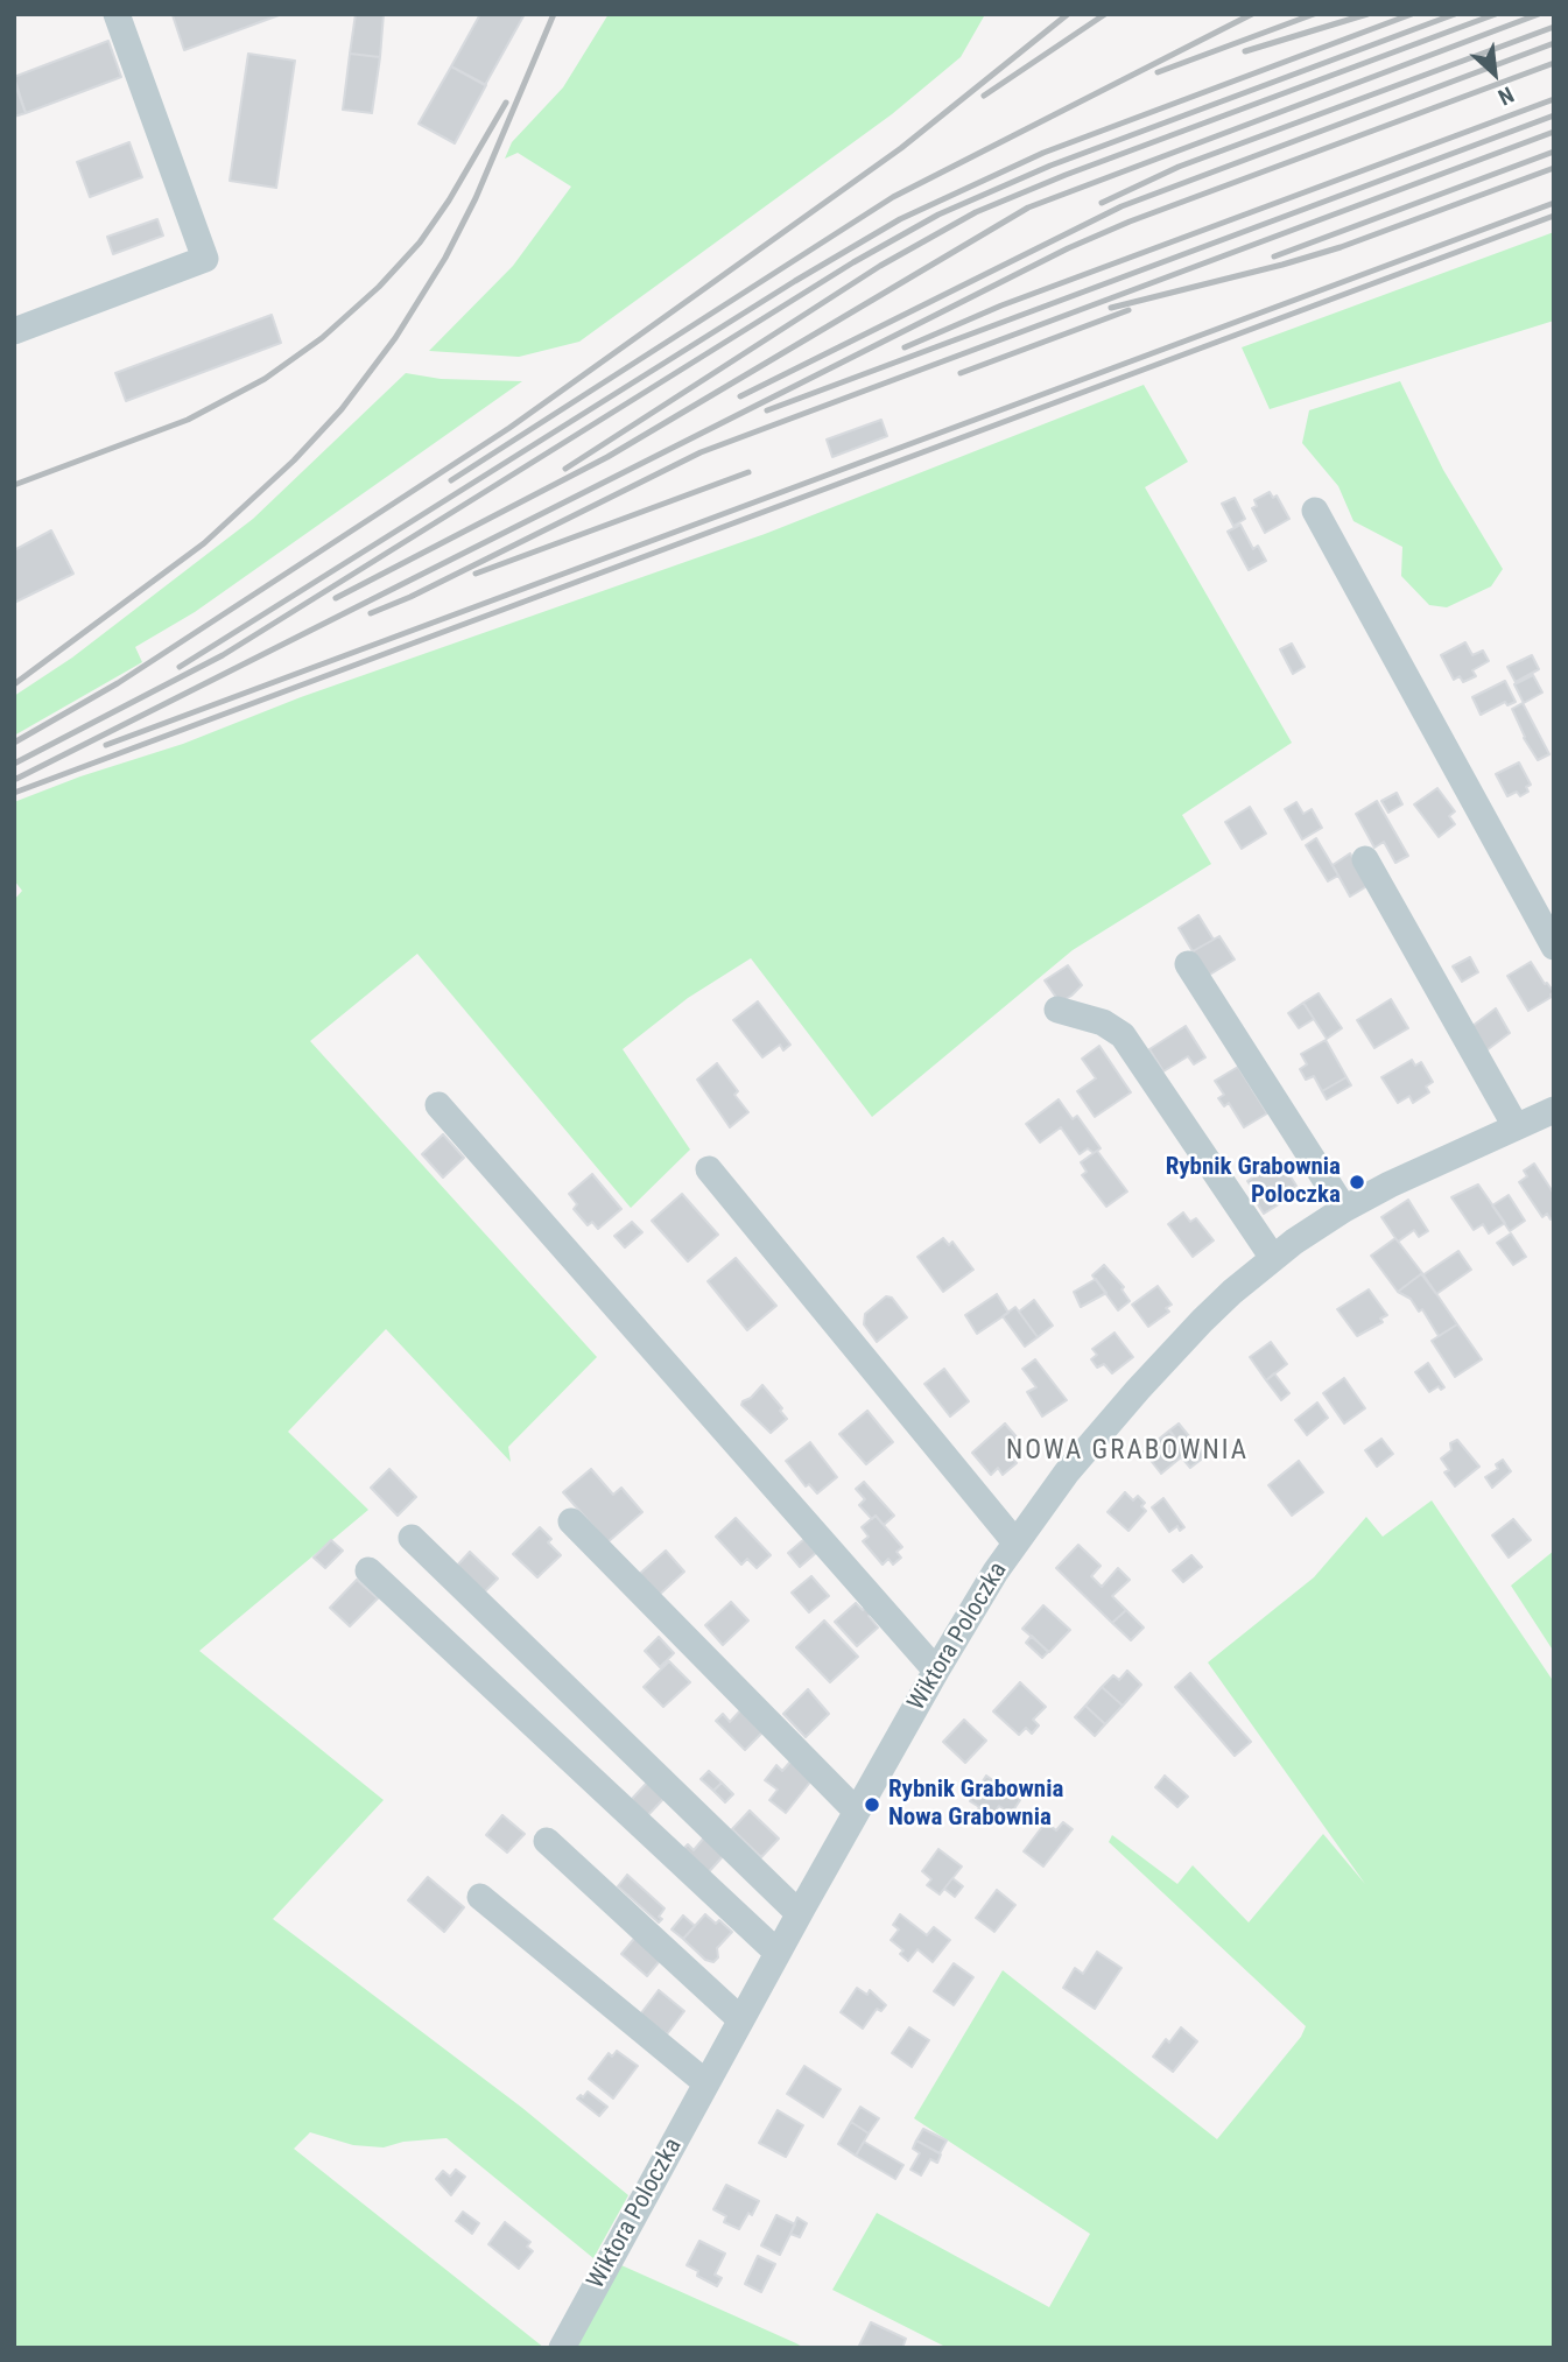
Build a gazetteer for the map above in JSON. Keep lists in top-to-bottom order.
{
  "streets": {
    "street": ["Wiktora Poloczka"]
  },
  "districts": ["NOWA GRABOWNIA"],
  "places": ["Rybnik Grabownia Poloczka", "Rybnik Grabownia Nowa Grabownia"],
  "north": "bottom right"
}
